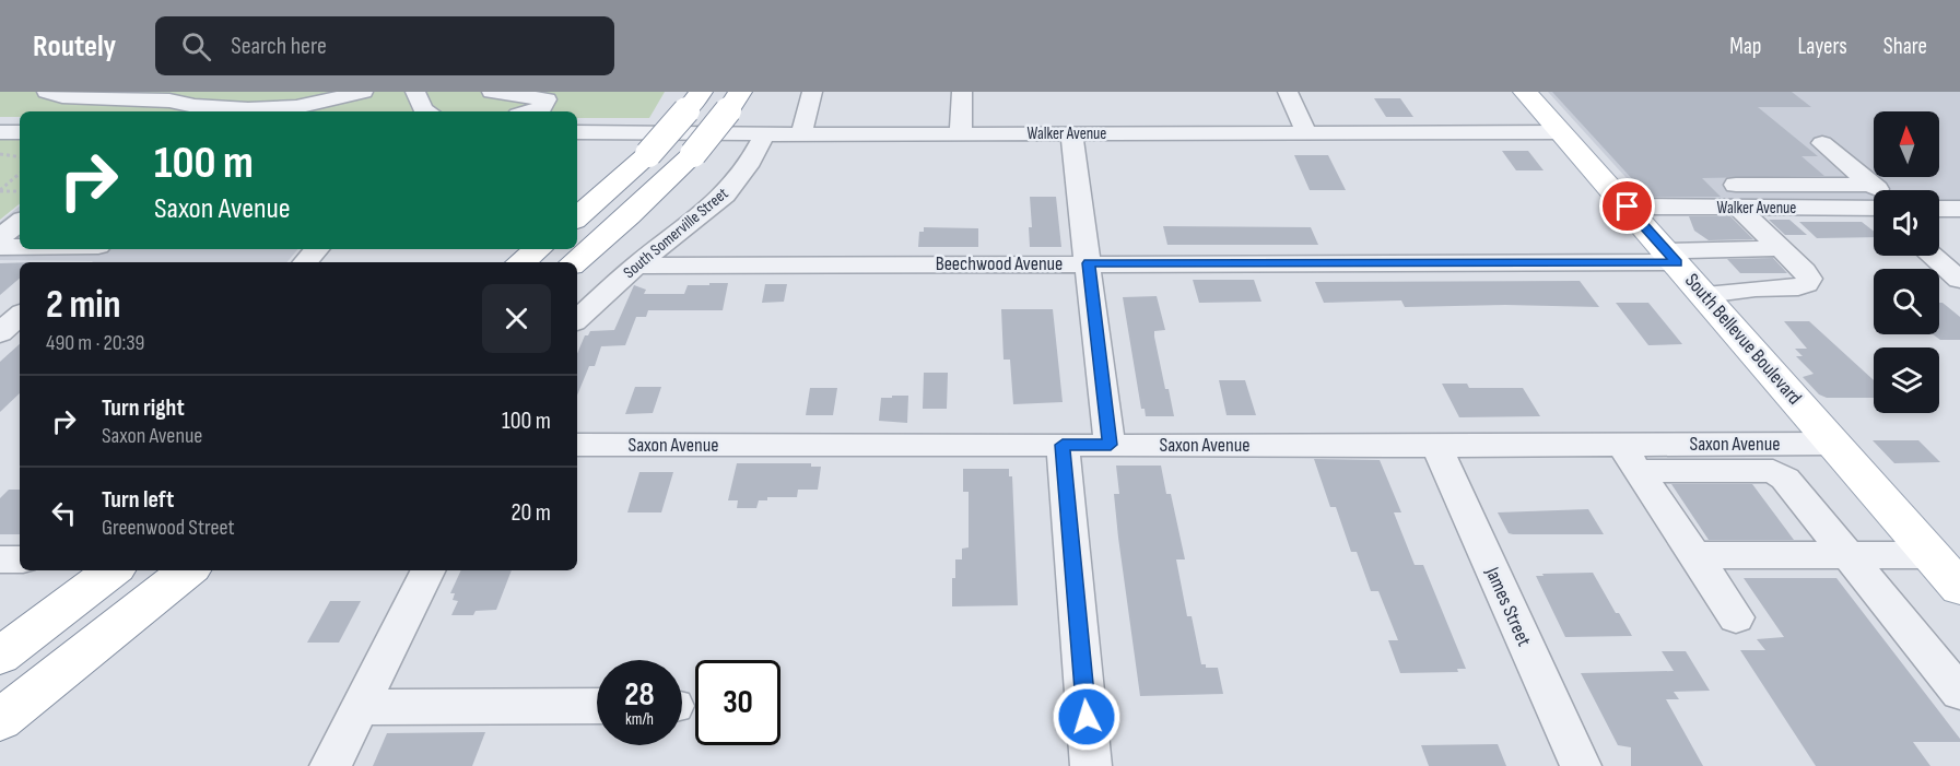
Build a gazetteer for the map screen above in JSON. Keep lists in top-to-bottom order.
{
  "streets": {
    "main road": ["South Bellevue Boulevard"],
    "street": [
      "Walker Avenue",
      "South Somerville Street",
      "Beechwood Avenue",
      "Saxon Avenue",
      "James Street"
    ]
  },
  "crossings": [
    ["Walker Avenue", "South Somerville Street"],
    ["Walker Avenue", "South Bellevue Boulevard"],
    ["South Somerville Street", "Beechwood Avenue"],
    ["Beechwood Avenue", "South Bellevue Boulevard"],
    ["South Bellevue Boulevard", "Saxon Avenue"],
    ["Saxon Avenue", "James Street"]
  ],
  "north": "top",
  "page": {
    "header": "Routely",
    "search": "Search here",
    "nav": ["Map", "Layers", "Share"],
    "turn": ["100 m", "Saxon Avenue"],
    "heading": ["2 min", "490 m · 20:39"],
    "list": [
      {
        "name": "Turn right",
        "note": "Saxon Avenue",
        "value": "100 m"
      },
      {
        "name": "Turn left",
        "note": "Greenwood Street",
        "value": "20 m"
      }
    ],
    "speed": "28 km/h",
    "limit": "30"
  }
}
